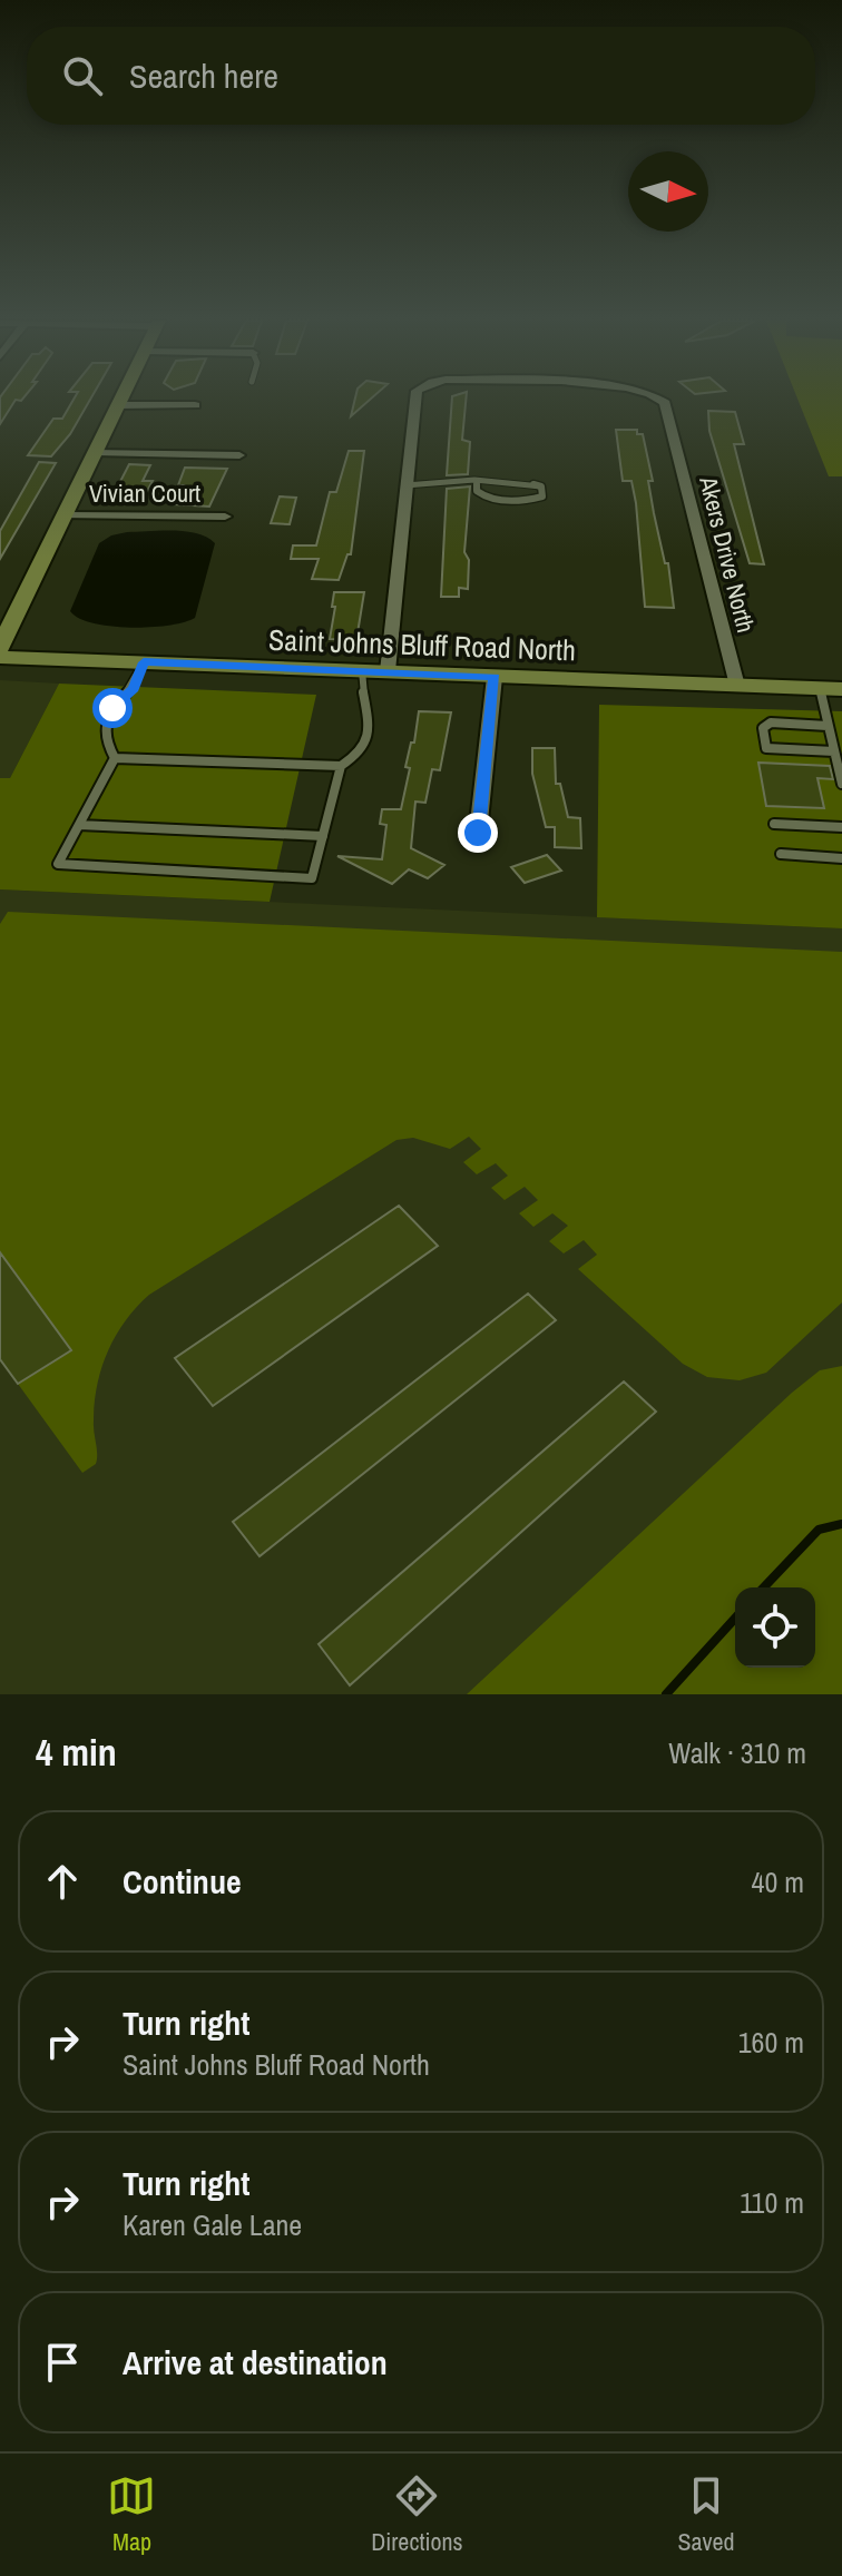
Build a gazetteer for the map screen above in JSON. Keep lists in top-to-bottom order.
{
  "streets": {
    "street": ["Vivian Court", "Akers Drive North", "Saint Johns Bluff Road North"]
  },
  "crossings": [
    ["Akers Drive North", "Saint Johns Bluff Road North"]
  ],
  "north": "right",
  "page": {
    "search": "Search here",
    "heading": ["4 min", "Walk · 310 m"],
    "list": [
      ["Continue", "40 m"],
      ["Turn right", "Saint Johns Bluff Road North", "160 m"],
      ["Turn right", "Karen Gale Lane", "110 m"],
      "Arrive at destination"
    ],
    "nav": ["Map", "Directions", "Saved"]
  }
}
